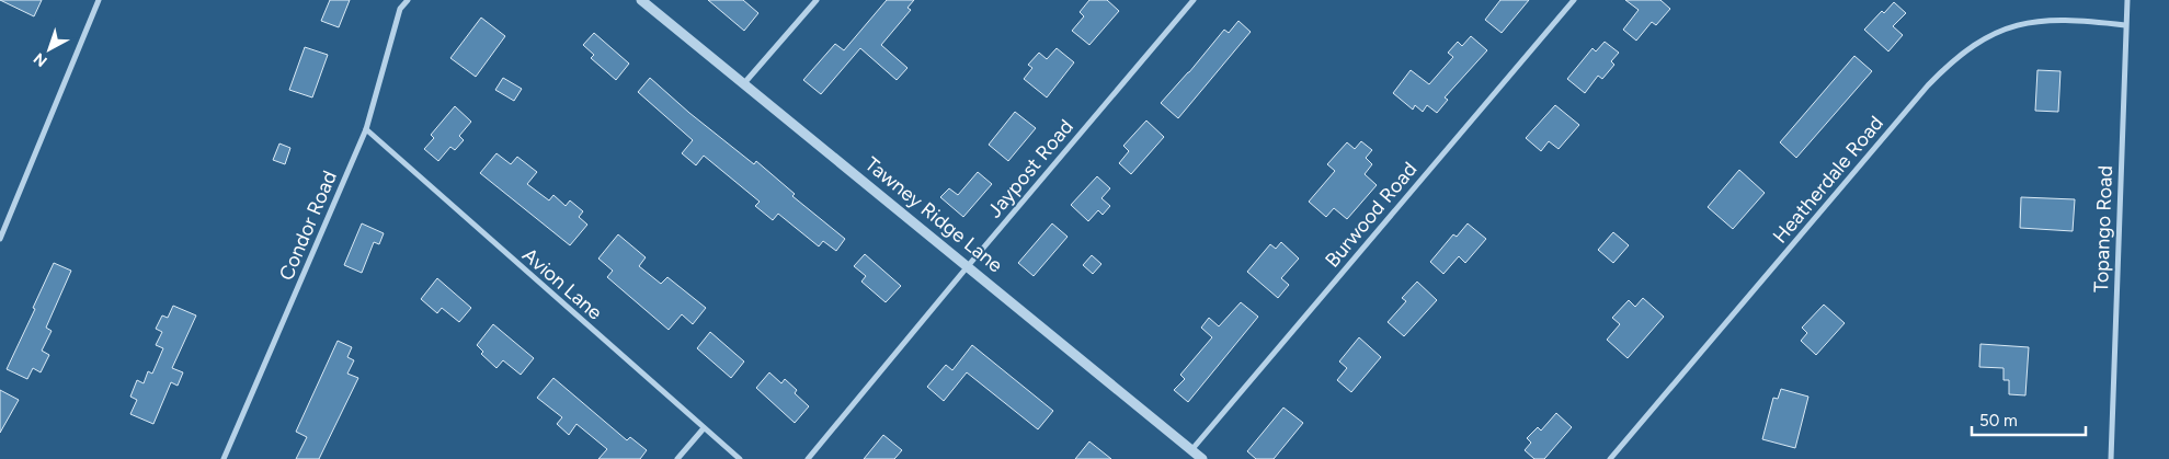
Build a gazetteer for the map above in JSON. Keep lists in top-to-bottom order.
{
  "streets": {
    "street": [
      "Jaypost Road",
      "Heatherdale Road",
      "Tawney Ridge Lane",
      "Burwood Road",
      "Condor Road",
      "Topango Road",
      "Avion Lane"
    ]
  },
  "crossings": [
    ["Jaypost Road", "Tawney Ridge Lane"],
    ["Heatherdale Road", "Topango Road"],
    ["Tawney Ridge Lane", "Burwood Road"],
    ["Condor Road", "Avion Lane"]
  ],
  "scale_bar": "50 m",
  "north": "bottom left"
}
